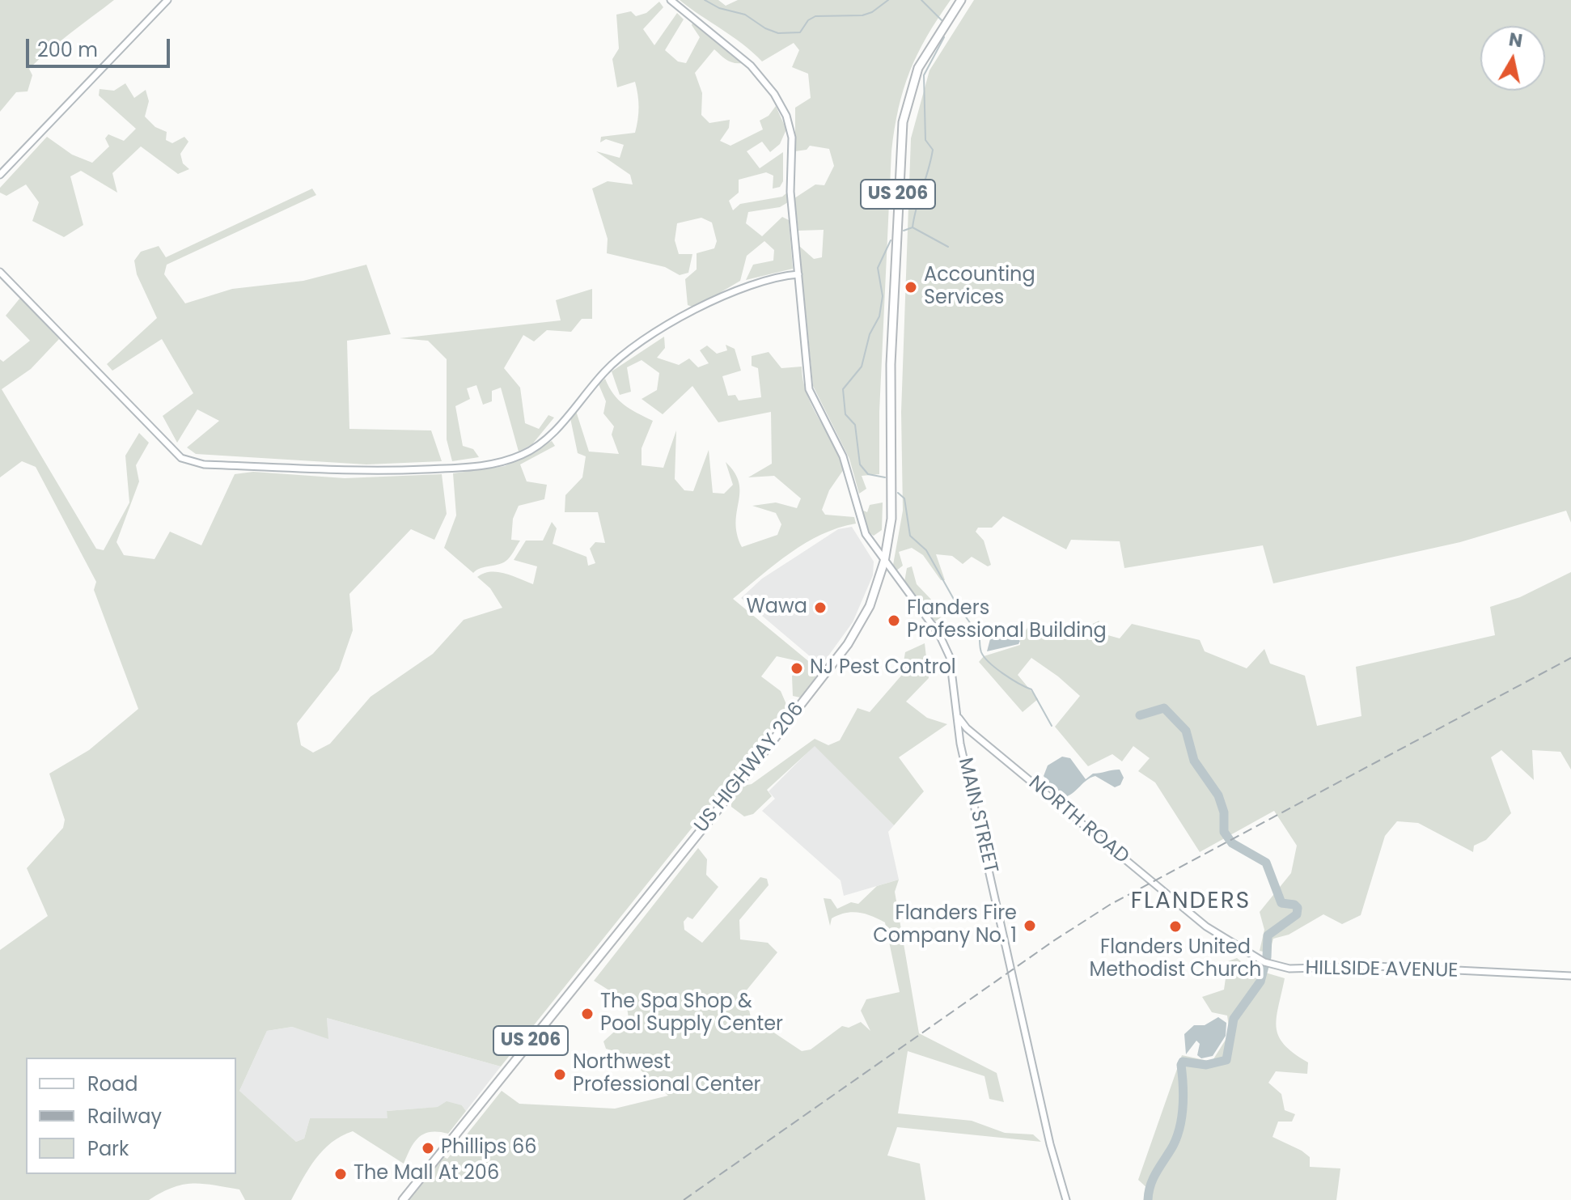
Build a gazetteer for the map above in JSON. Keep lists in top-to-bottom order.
{
  "streets": {
    "highway": ["US 206", "US HIGHWAY 206"],
    "street": ["MAIN STREET", "NORTH ROAD", "HILLSIDE AVENUE"]
  },
  "crossings": [
    ["US HIGHWAY 206", "MAIN STREET"],
    ["MAIN STREET", "NORTH ROAD"],
    ["NORTH ROAD", "HILLSIDE AVENUE"]
  ],
  "districts": ["FLANDERS"],
  "places": [
    "Accounting Services",
    "Wawa",
    "Flanders Professional Building",
    "NJ Pest Control",
    "Flanders Fire Company No. 1",
    "Flanders United Methodist Church",
    "The Spa Shop & Pool Supply Center",
    "Northwest Professional Center",
    "Phillips 66",
    "The Mall At 206"
  ],
  "legend": ["Road", "Railway", "Park"],
  "scale_bar": "200 m",
  "north": "top"
}
